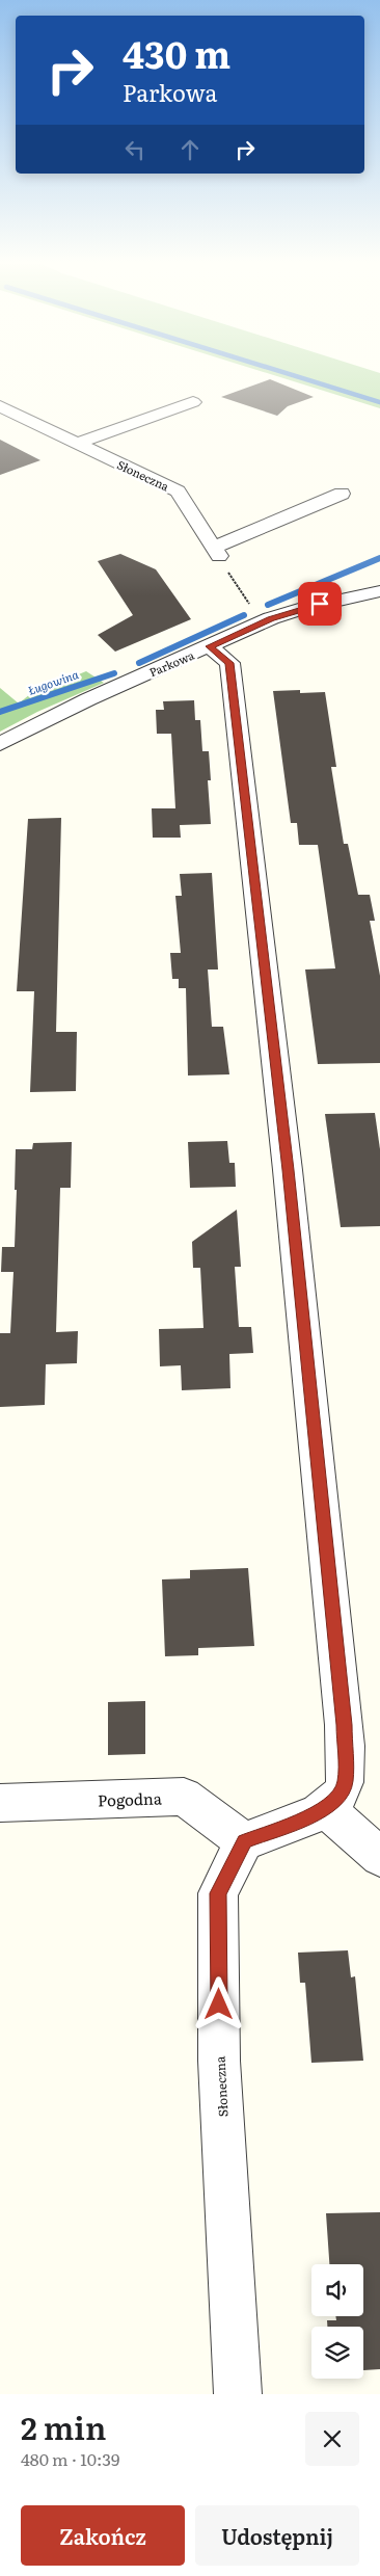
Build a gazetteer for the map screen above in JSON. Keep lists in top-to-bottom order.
{
  "streets": {
    "street": ["Słoneczna", "Parkowa", "Pogodna"]
  },
  "crossings": [
    ["Słoneczna", "Pogodna"]
  ],
  "water": ["Ługowina"],
  "page": {
    "turn": ["430 m", "Parkowa"],
    "heading": ["2 min", "480 m · 10:39"],
    "buttons": ["Zakończ", "Udostępnij"]
  }
}
